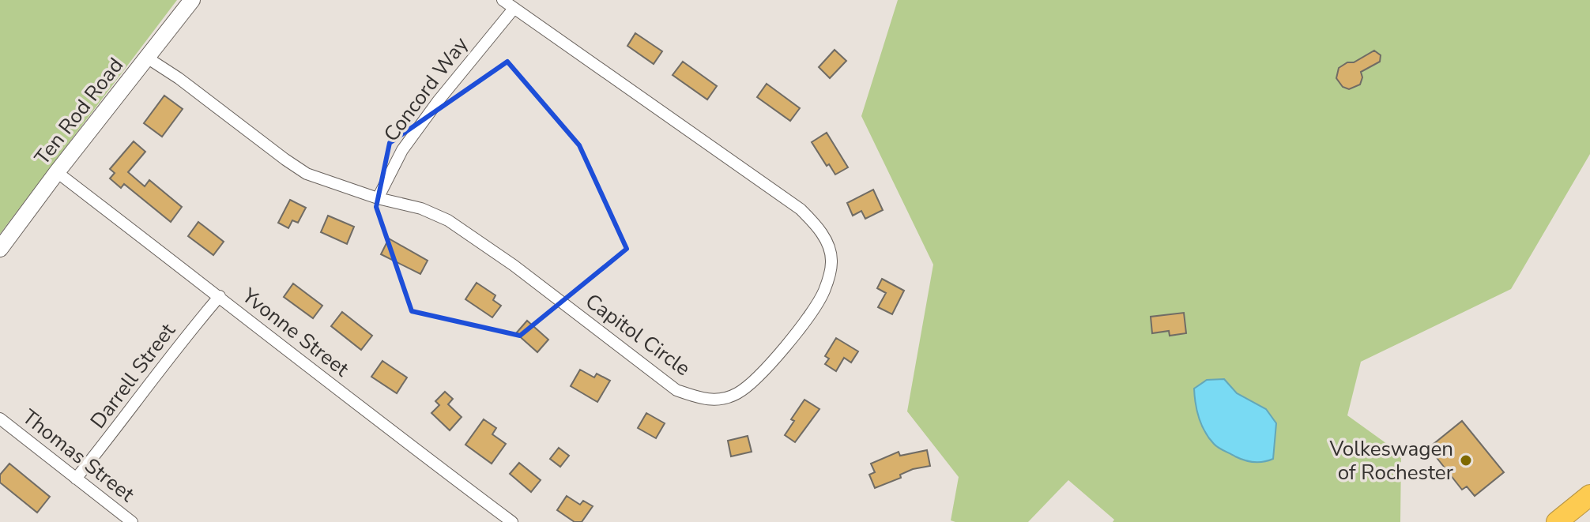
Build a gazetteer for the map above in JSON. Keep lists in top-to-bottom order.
{
  "streets": {
    "street": [
      "Concord Way",
      "Ten Rod Road",
      "Yvonne Street",
      "Capitol Circle",
      "Darrell Street",
      "Thomas Street"
    ]
  },
  "crossings": [
    ["Concord Way", "Capitol Circle"],
    ["Ten Rod Road", "Yvonne Street"],
    ["Ten Rod Road", "Capitol Circle"],
    ["Yvonne Street", "Darrell Street"],
    ["Darrell Street", "Thomas Street"]
  ],
  "places": ["Volkeswagen of Rochester"]
}
